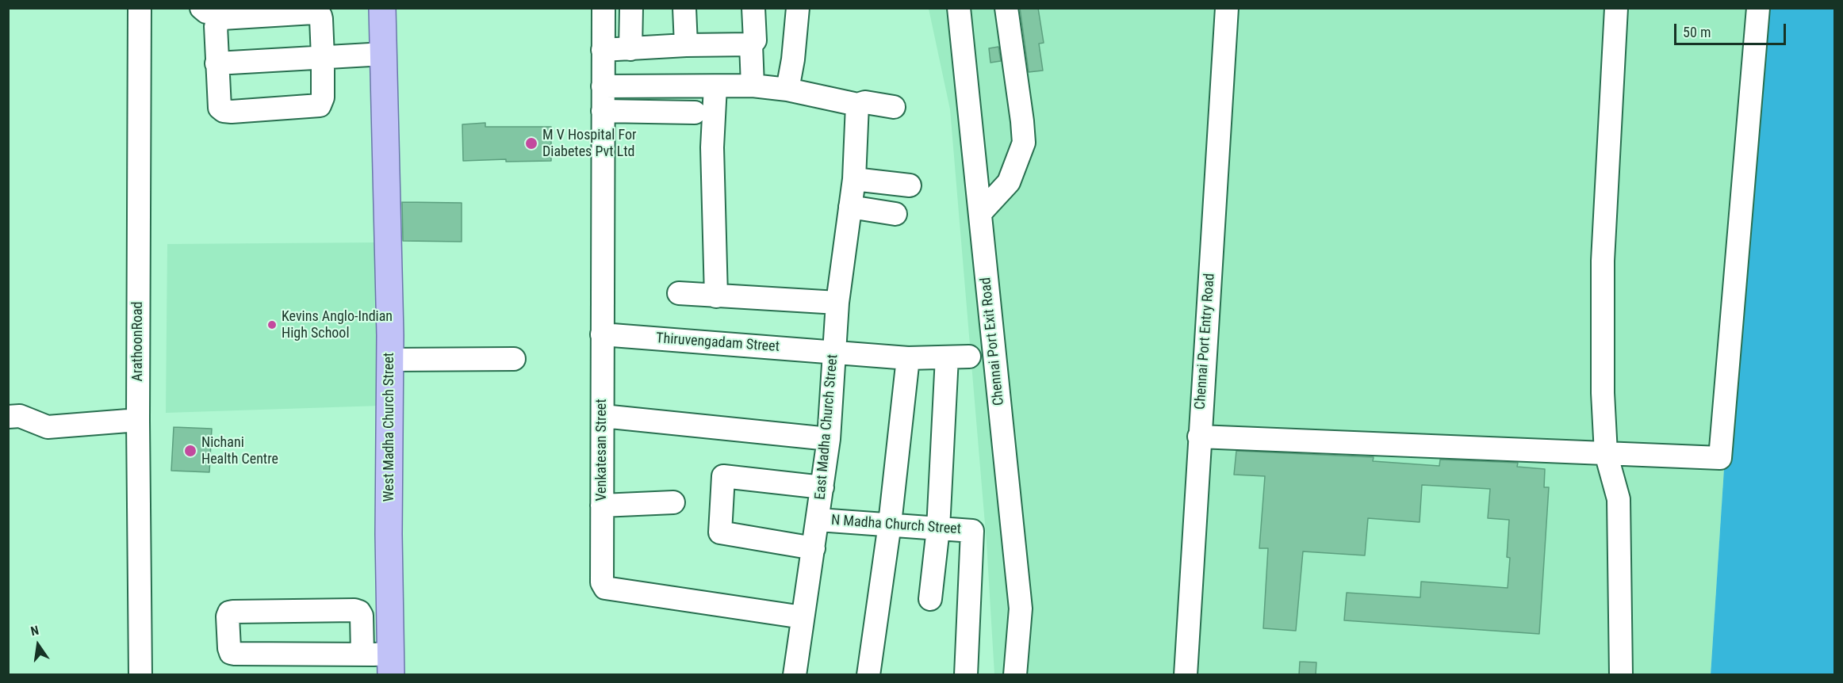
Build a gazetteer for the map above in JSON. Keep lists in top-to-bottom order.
{
  "streets": {
    "main road": ["West Madha Church Street"],
    "street": [
      "ArathoonRoad",
      "Chennai Port Exit Road",
      "Chennai Port Entry Road",
      "Thiruvengadam Street",
      "East Madha Church Street",
      "Venkatesan Street",
      "N Madha Church Street"
    ]
  },
  "crossings": [
    ["Thiruvengadam Street", "East Madha Church Street"],
    ["Thiruvengadam Street", "Venkatesan Street"],
    ["Thiruvengadam Street", "N Madha Church Street"],
    ["East Madha Church Street", "Venkatesan Street"],
    ["East Madha Church Street", "N Madha Church Street"]
  ],
  "places": ["M V Hospital For Diabetes Pvt Ltd", "Kevins Anglo-Indian High School", "Nichani Health Centre"],
  "scale_bar": "50 m",
  "north": "top"
}
